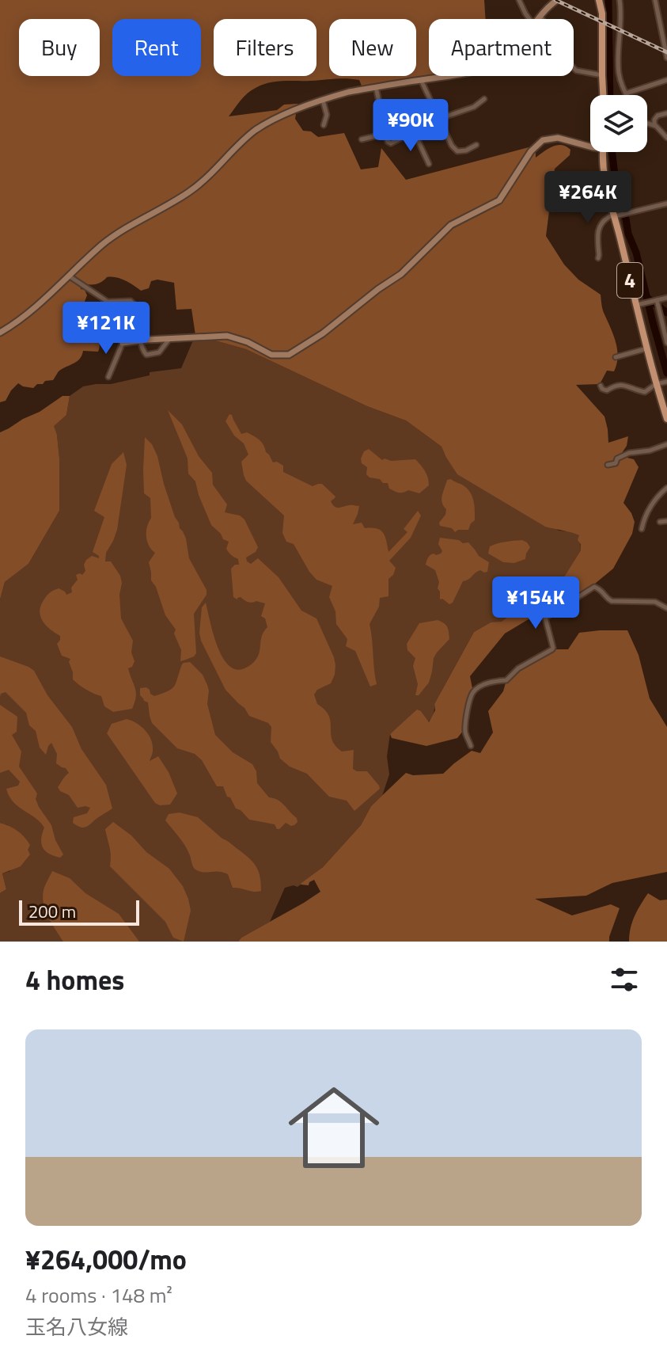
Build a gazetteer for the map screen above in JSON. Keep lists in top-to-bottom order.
{
  "streets": {
    "main road": ["4"]
  },
  "scale_bar": "200 m",
  "page": {
    "chip": [
      "Buy",
      "Rent",
      "Filters",
      "New",
      "Apartment"
    ],
    "price": [
      "¥90K",
      "¥264K",
      "¥121K",
      "¥154K"
    ],
    "scale": "200 m",
    "heading": "4 homes",
    "list": [
      {
        "name": "¥264,000/mo",
        "note": "4 rooms · 148 m² · 玉名八女線"
      }
    ]
  }
}
